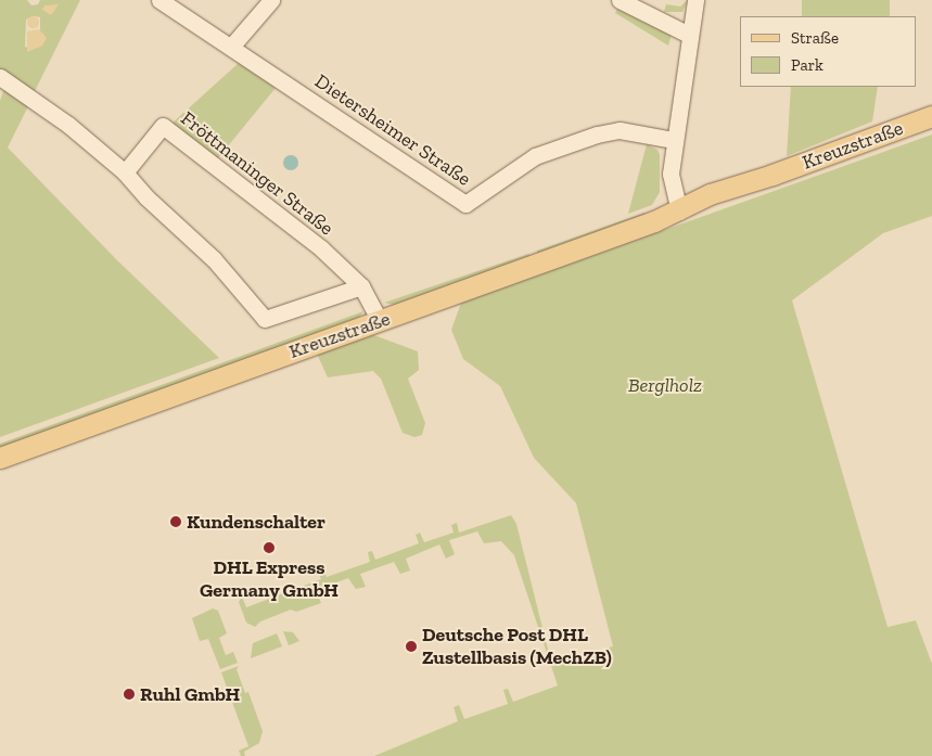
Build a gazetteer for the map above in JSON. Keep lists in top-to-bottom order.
{
  "streets": {
    "main road": ["Kreuzstraße"],
    "street": ["Dietersheimer Straße", "Fröttmaninger Straße"]
  },
  "crossings": [
    ["Kreuzstraße", "Fröttmaninger Straße"]
  ],
  "parks": ["Berglholz"],
  "places": [
    "Kundenschalter",
    "DHL Express Germany GmbH",
    "Deutsche Post DHL Zustellbasis (MechZB)",
    "Ruhl GmbH"
  ],
  "legend": ["Straße", "Park"]
}
